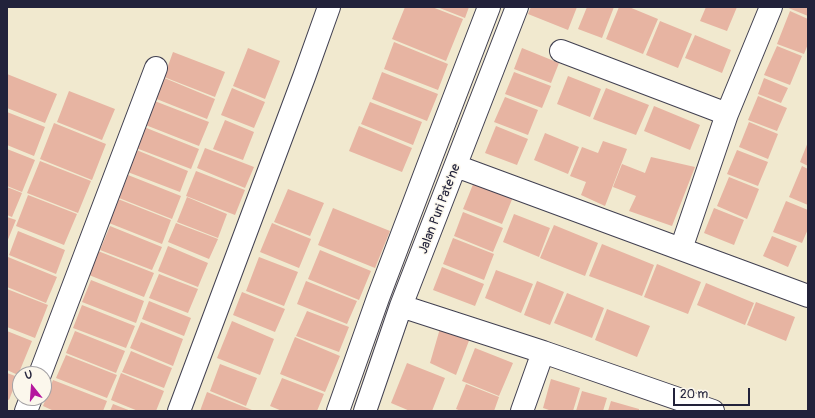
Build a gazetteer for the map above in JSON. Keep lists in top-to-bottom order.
{
  "streets": {
    "street": ["Jalan Puri Pate'ne"]
  },
  "scale_bar": "20 m",
  "north": "top"
}
